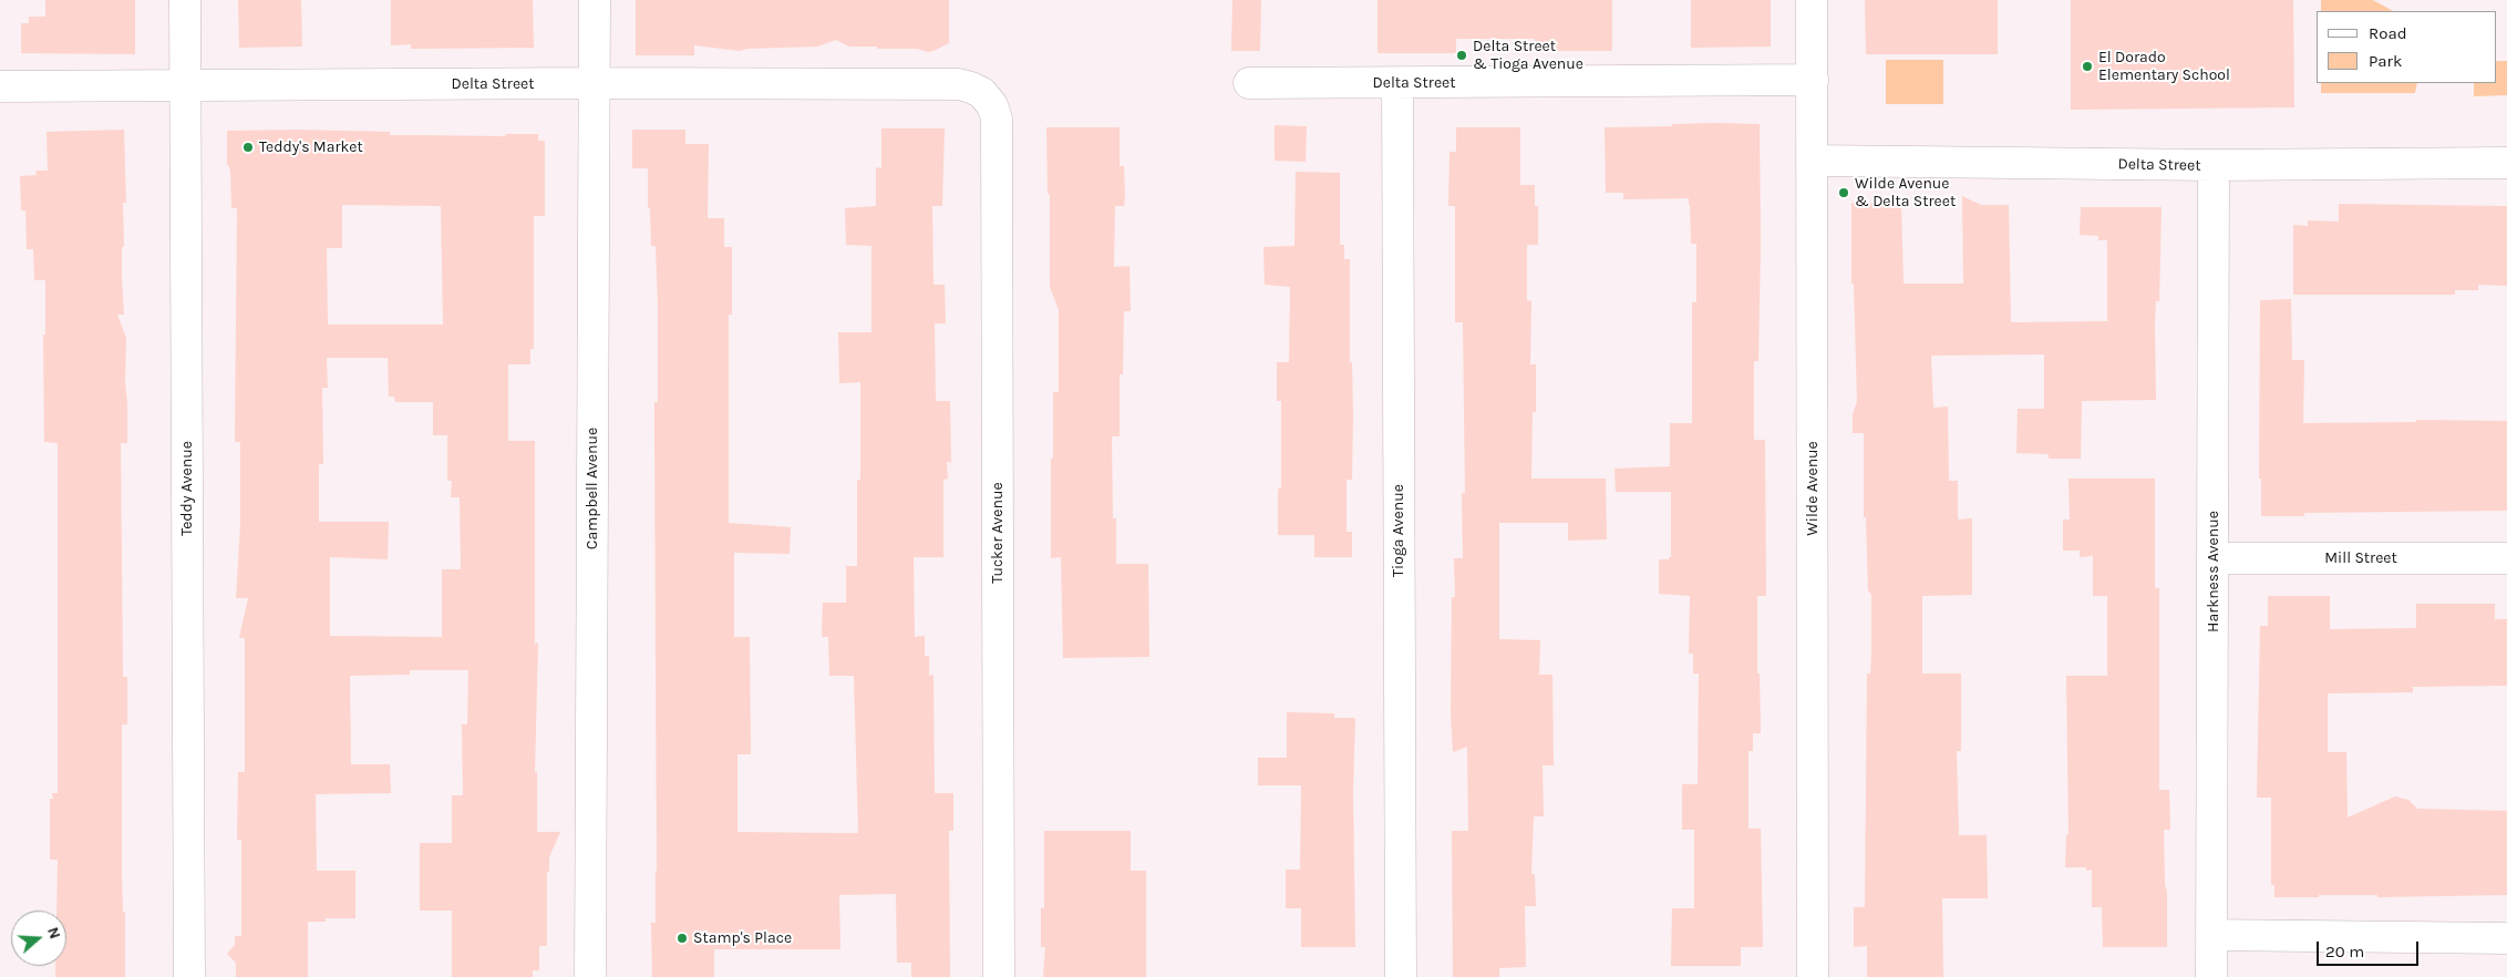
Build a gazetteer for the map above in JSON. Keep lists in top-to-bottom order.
{
  "streets": {
    "street": [
      "Delta Street",
      "Teddy Avenue",
      "Campbell Avenue",
      "Wilde Avenue",
      "Tioga Avenue",
      "Tucker Avenue",
      "Mill Street",
      "Harkness Avenue"
    ]
  },
  "crossings": [
    ["Delta Street", "Teddy Avenue"],
    ["Delta Street", "Campbell Avenue"],
    ["Delta Street", "Wilde Avenue"],
    ["Delta Street", "Tioga Avenue"],
    ["Delta Street", "Tucker Avenue"],
    ["Delta Street", "Harkness Avenue"],
    ["Mill Street", "Harkness Avenue"]
  ],
  "places": [
    "Delta Street & Tioga Avenue",
    "El Dorado Elementary School",
    "Teddy's Market",
    "Wilde Avenue & Delta Street",
    "Stamp's Place"
  ],
  "legend": ["Road", "Park"],
  "scale_bar": "20 m",
  "north": "right"
}
